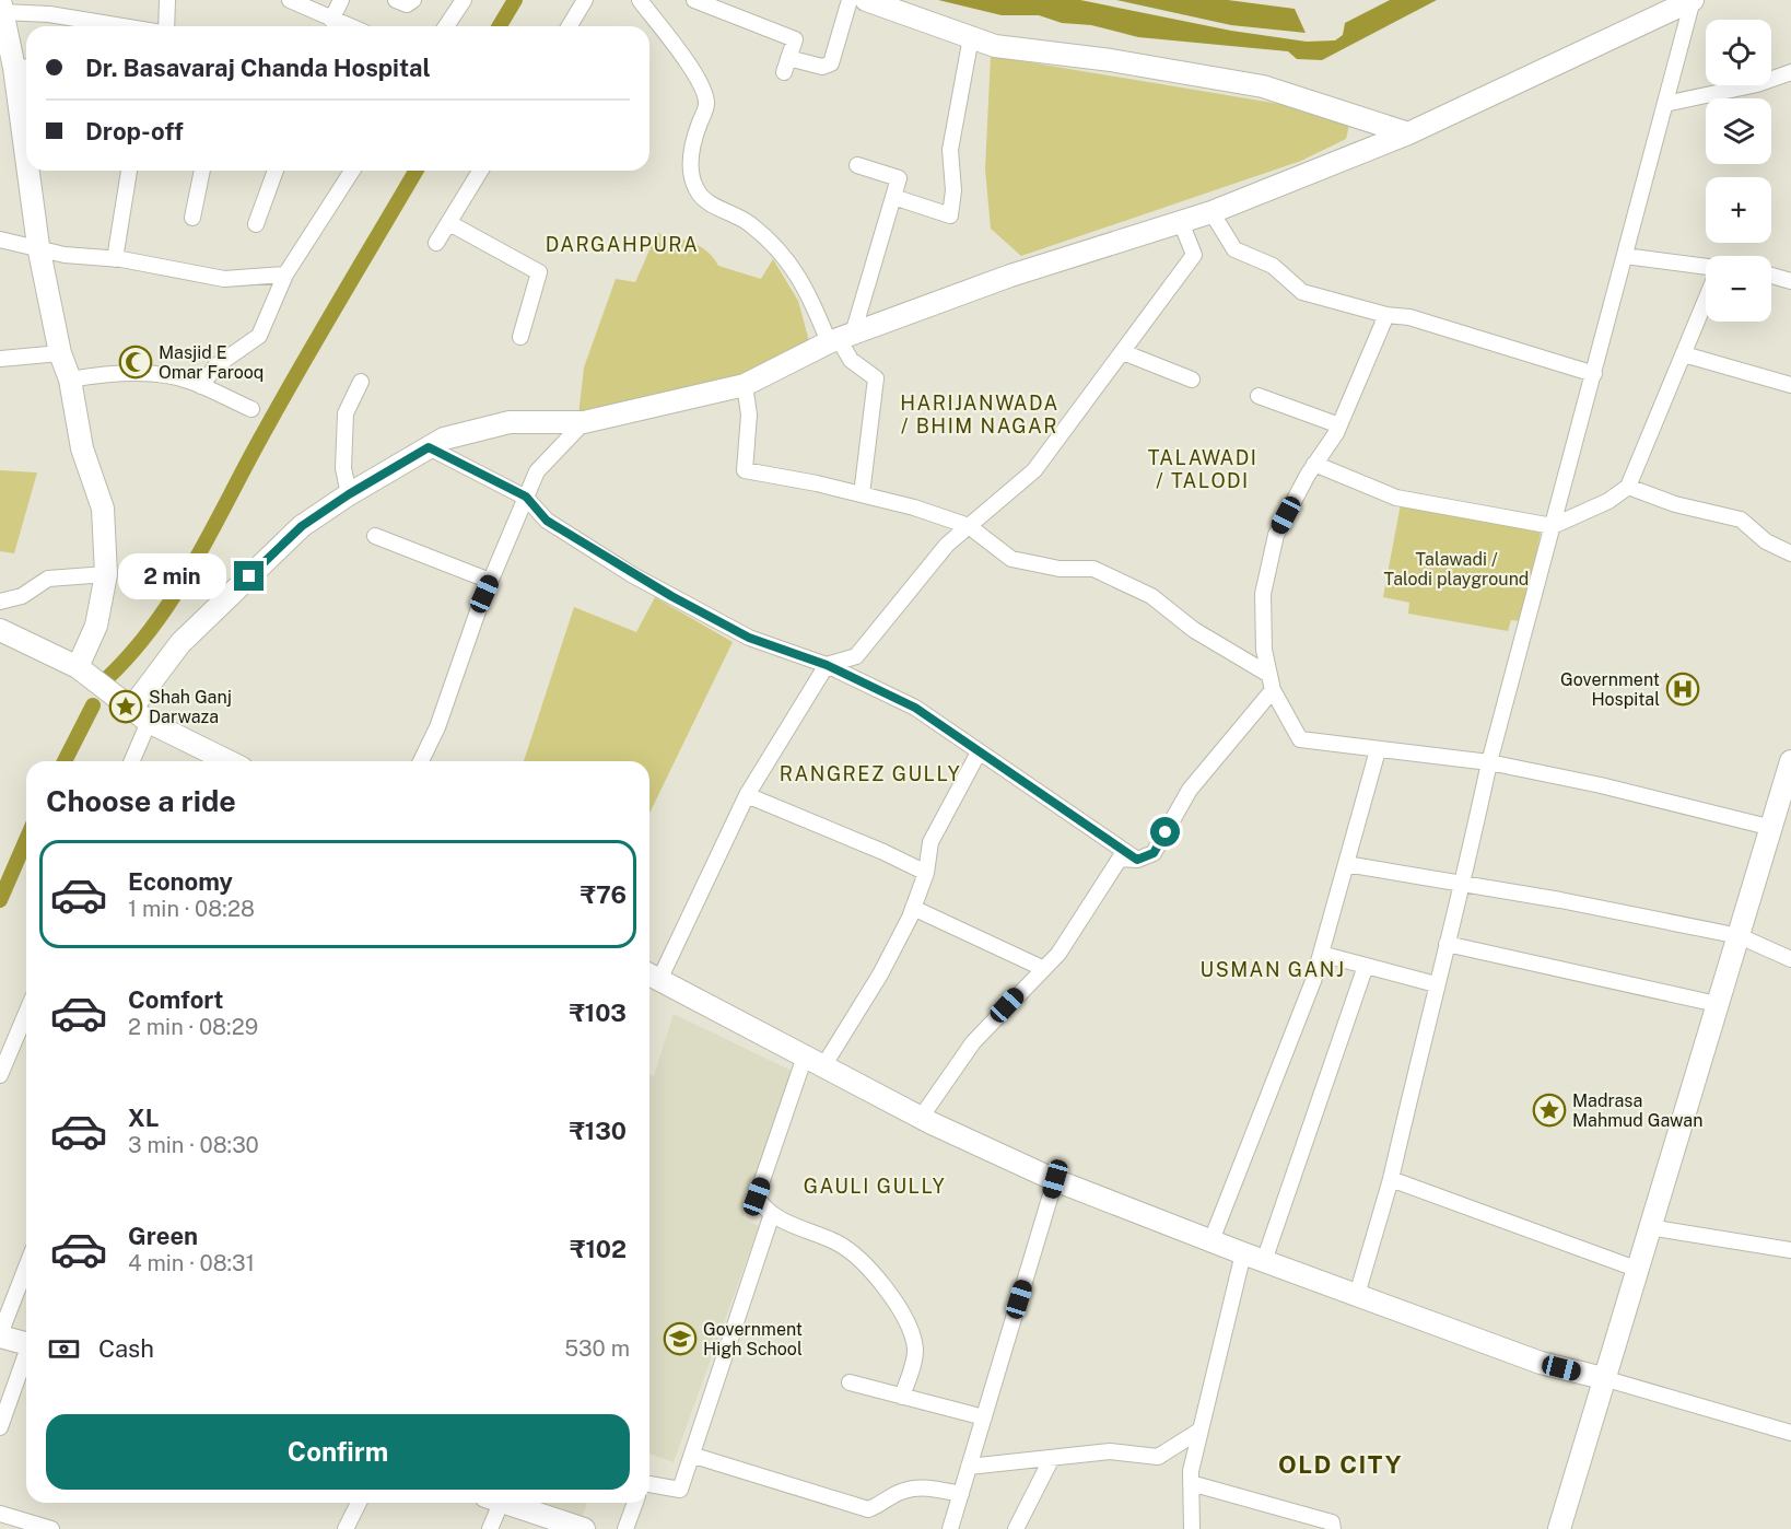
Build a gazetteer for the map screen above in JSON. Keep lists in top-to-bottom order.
{
  "districts": [
    "DARGAHPURA",
    "HARIJANWADA / BHIM NAGAR",
    "TALAWADI / TALODI",
    "RANGREZ GULLY",
    "USMAN GANJ",
    "GAULI GULLY",
    "OLD CITY"
  ],
  "parks": ["Talawadi / Talodi playground"],
  "places": {
    "mosque": ["Masjid E Omar Farooq"],
    "hospital": ["Government Hospital"],
    "place": ["Shah Ganj Darwaza", "Madrasa Mahmud Gawan"],
    "school or university": ["Government High School"]
  },
  "page": {
    "map_buttons": ["+", "−"],
    "banner": ["Dr. Basavaraj Chanda Hospital", "Drop-off"],
    "bubble": "2 min",
    "heading": "Choose a ride",
    "list": [
      {
        "name": "Economy",
        "note": "1 min · 08:28",
        "value": "₹76"
      },
      {
        "name": "Comfort",
        "note": "2 min · 08:29",
        "value": "₹103"
      },
      {
        "name": "XL",
        "note": "3 min · 08:30",
        "value": "₹130"
      },
      {
        "name": "Green",
        "note": "4 min · 08:31",
        "value": "₹102"
      }
    ],
    "pay": ["Cash", "530 m"],
    "buttons": "Confirm"
  }
}
